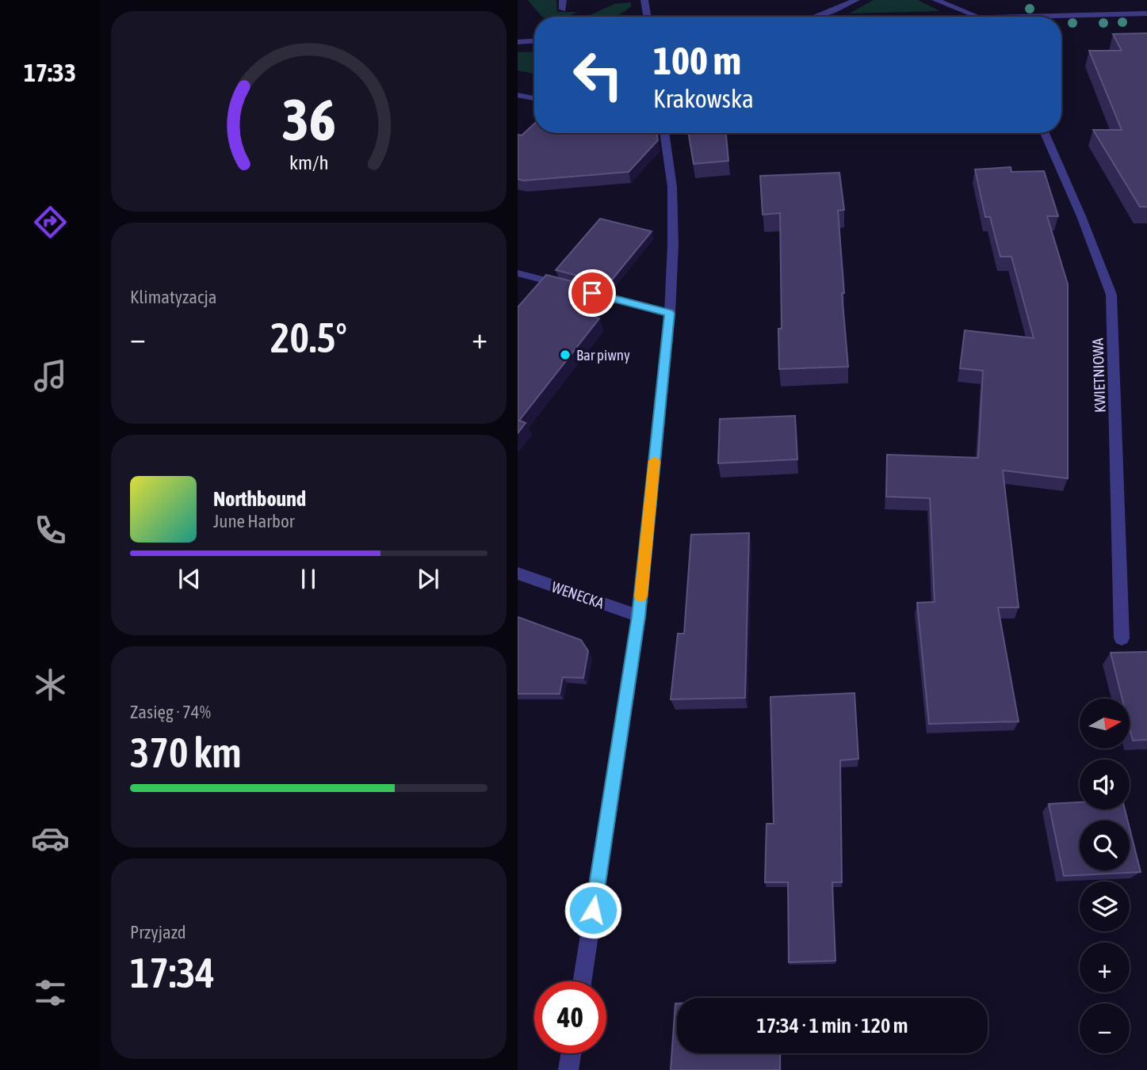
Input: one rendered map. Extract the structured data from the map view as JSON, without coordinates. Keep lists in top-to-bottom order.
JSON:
{
  "streets": {
    "street": ["KWIETNIOWA", "WENECKA"]
  },
  "places": ["Bar piwny"],
  "north": "right",
  "page": {
    "tabs": "17:33",
    "turn": ["100 m", "Krakowska"],
    "tile": [
      "Klimatyzacja",
      ["Zasięg · 74%", "370 km"],
      ["Przyjazd", "17:34"]
    ],
    "heat": ["−", "20.5°", "+"],
    "song": ["Northbound", "June Harbor"],
    "map_buttons": ["+", "−"],
    "limit": "40",
    "trip": "17:34 · 1 min · 120 m",
    "gauge": ["36", "km/h"]
  }
}
